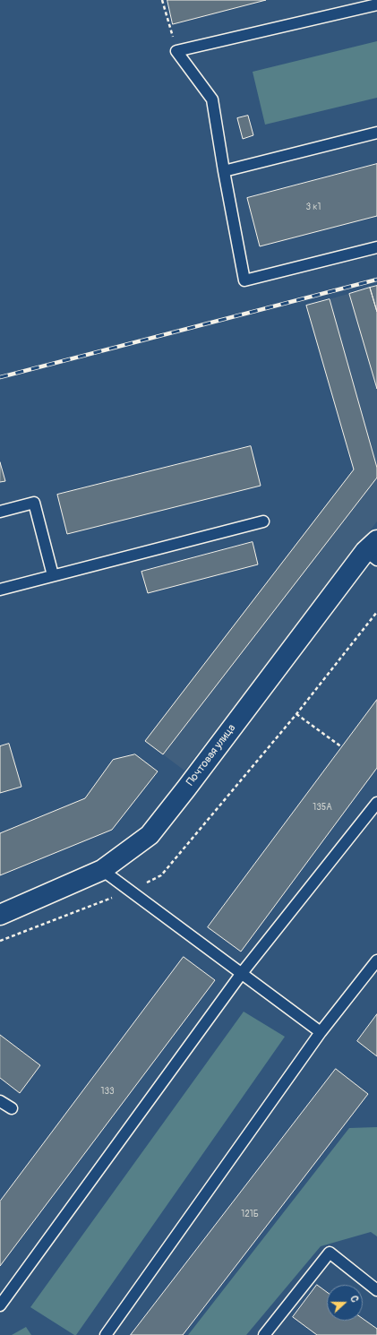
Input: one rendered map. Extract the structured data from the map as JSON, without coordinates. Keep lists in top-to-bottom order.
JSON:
{
  "streets": {
    "street": ["Почтовая улица"]
  },
  "house_numbers": [
    "3 к1",
    "135А",
    "133",
    "121Б"
  ],
  "north": "right"
}
